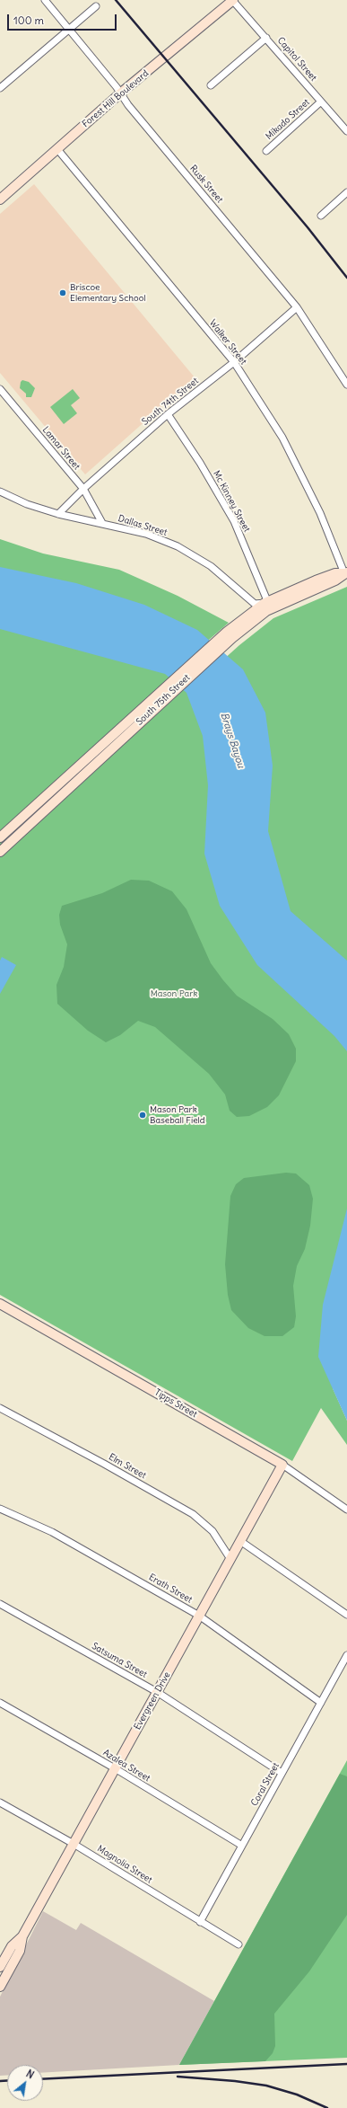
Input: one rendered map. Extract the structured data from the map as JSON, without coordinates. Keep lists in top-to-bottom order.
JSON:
{
  "streets": {
    "street": [
      "Capitol Street",
      "Forest Hill Boulevard",
      "Mikado Street",
      "Rusk Street",
      "Walker Street",
      "South 74th Street",
      "Lamar Street",
      "Mc Kinney Street",
      "Dallas Street",
      "South 75th Street",
      "Tipps Street",
      "Elm Street",
      "Erath Street",
      "Satsuma Street",
      "Evergreen Drive",
      "Azalea Street",
      "Coral Street",
      "Magnolia Street"
    ]
  },
  "crossings": [
    ["Capitol Street", "Forest Hill Boulevard"],
    ["Capitol Street", "Mikado Street"],
    ["Forest Hill Boulevard", "Rusk Street"],
    ["Forest Hill Boulevard", "Walker Street"],
    ["Rusk Street", "South 74th Street"],
    ["Walker Street", "South 74th Street"],
    ["Walker Street", "South 75th Street"],
    ["South 74th Street", "Lamar Street"],
    ["South 74th Street", "Mc Kinney Street"],
    ["South 74th Street", "Dallas Street"],
    ["Lamar Street", "Dallas Street"],
    ["Mc Kinney Street", "Dallas Street"],
    ["Mc Kinney Street", "South 75th Street"],
    ["Dallas Street", "South 75th Street"],
    ["Tipps Street", "Evergreen Drive"],
    ["Elm Street", "Evergreen Drive"],
    ["Erath Street", "Evergreen Drive"],
    ["Erath Street", "Coral Street"],
    ["Satsuma Street", "Evergreen Drive"],
    ["Satsuma Street", "Coral Street"],
    ["Evergreen Drive", "Azalea Street"],
    ["Evergreen Drive", "Magnolia Street"],
    ["Azalea Street", "Coral Street"],
    ["Coral Street", "Magnolia Street"]
  ],
  "water": ["Brays Bayou"],
  "parks": ["Mason Park"],
  "places": ["Briscoe Elementary School", "Mason Park Baseball Field"],
  "scale_bar": "100 m",
  "north": "top right"
}
